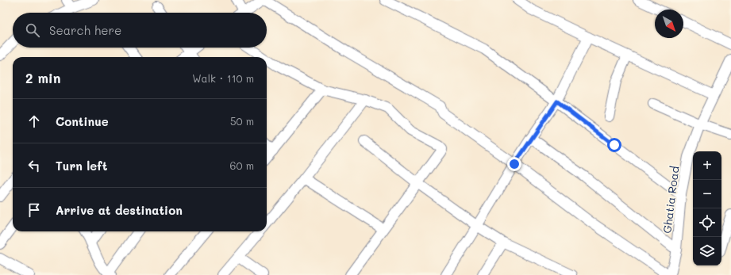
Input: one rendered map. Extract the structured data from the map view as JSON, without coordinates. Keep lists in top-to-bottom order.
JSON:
{
  "streets": {
    "street": ["Ghatia Road"]
  },
  "north": "bottom right",
  "page": {
    "search": "Search here",
    "heading": ["2 min", "Walk · 110 m"],
    "list": [
      ["Continue", "50 m"],
      ["Turn left", "60 m"],
      "Arrive at destination"
    ],
    "map_buttons": ["+", "−"]
  }
}
